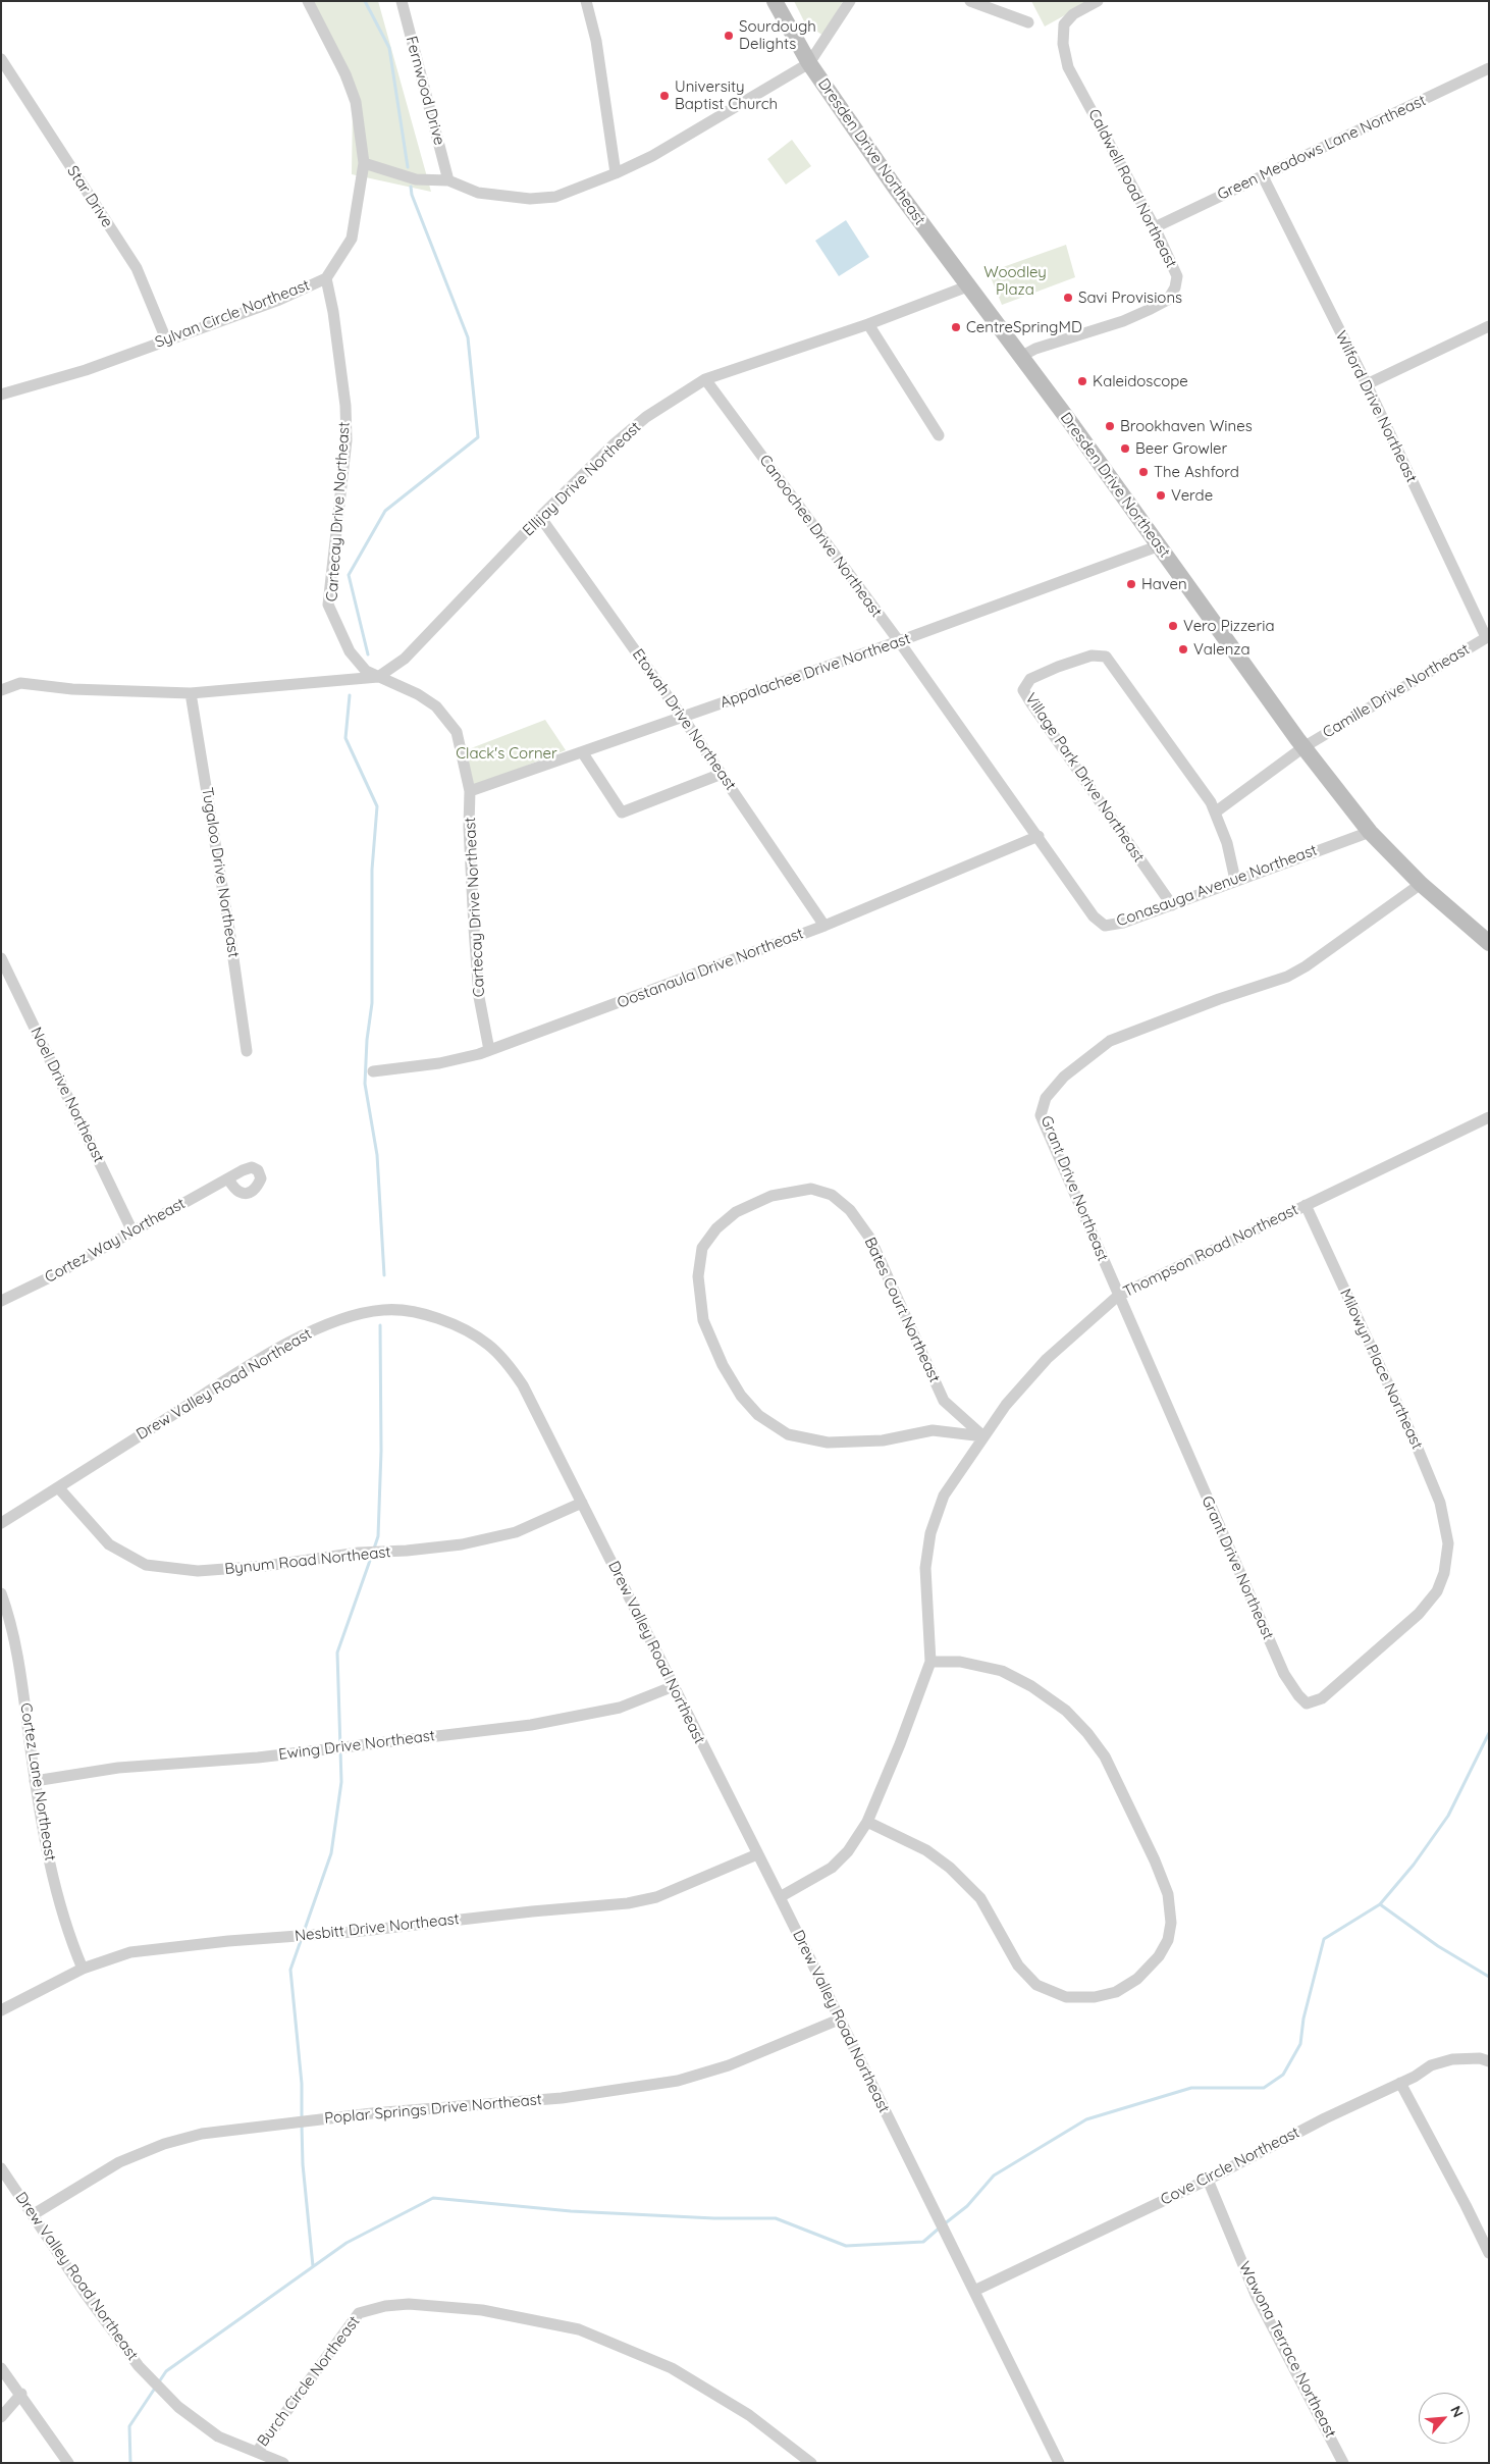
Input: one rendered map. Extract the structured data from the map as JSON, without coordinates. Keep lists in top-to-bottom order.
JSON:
{
  "streets": {
    "street": [
      "Fernwood Drive",
      "Green Meadows Lane Northeast",
      "Dresden Drive Northeast",
      "Caldwell Road Northeast",
      "Star Drive",
      "Sylvan Circle Northeast",
      "Wilford Drive Northeast",
      "Ellijay Drive Northeast",
      "Cartecay Drive Northeast",
      "Canoochee Drive Northeast",
      "Appalachee Drive Northeast",
      "Camille Drive Northeast",
      "Etowah Drive Northeast",
      "Village Park Drive Northeast",
      "Tugaloo Drive Northeast",
      "Conasauga Avenue Northeast",
      "Oostanaula Drive Northeast",
      "Noel Drive Northeast",
      "Grant Drive Northeast",
      "Cortez Way Northeast",
      "Thompson Road Northeast",
      "Bates Court Northeast",
      "Milowyn Place Northeast",
      "Drew Valley Road Northeast",
      "Bynum Road Northeast",
      "Ewing Drive Northeast",
      "Cortez Lane Northeast",
      "Nesbitt Drive Northeast",
      "Poplar Springs Drive Northeast",
      "Cove Circle Northeast",
      "Wawona Terrace Northeast",
      "Burch Circle Northeast"
    ]
  },
  "crossings": [
    ["Green Meadows Lane Northeast", "Caldwell Road Northeast"],
    ["Green Meadows Lane Northeast", "Wilford Drive Northeast"],
    ["Dresden Drive Northeast", "Caldwell Road Northeast"],
    ["Dresden Drive Northeast", "Ellijay Drive Northeast"],
    ["Dresden Drive Northeast", "Appalachee Drive Northeast"],
    ["Dresden Drive Northeast", "Camille Drive Northeast"],
    ["Dresden Drive Northeast", "Conasauga Avenue Northeast"],
    ["Dresden Drive Northeast", "Grant Drive Northeast"],
    ["Star Drive", "Sylvan Circle Northeast"],
    ["Sylvan Circle Northeast", "Cartecay Drive Northeast"],
    ["Wilford Drive Northeast", "Camille Drive Northeast"],
    ["Ellijay Drive Northeast", "Cartecay Drive Northeast"],
    ["Ellijay Drive Northeast", "Canoochee Drive Northeast"],
    ["Ellijay Drive Northeast", "Etowah Drive Northeast"],
    ["Cartecay Drive Northeast", "Appalachee Drive Northeast"],
    ["Cartecay Drive Northeast", "Oostanaula Drive Northeast"],
    ["Canoochee Drive Northeast", "Appalachee Drive Northeast"],
    ["Canoochee Drive Northeast", "Conasauga Avenue Northeast"],
    ["Canoochee Drive Northeast", "Oostanaula Drive Northeast"],
    ["Appalachee Drive Northeast", "Etowah Drive Northeast"],
    ["Camille Drive Northeast", "Village Park Drive Northeast"],
    ["Etowah Drive Northeast", "Oostanaula Drive Northeast"],
    ["Village Park Drive Northeast", "Conasauga Avenue Northeast"],
    ["Noel Drive Northeast", "Cortez Way Northeast"],
    ["Grant Drive Northeast", "Thompson Road Northeast"],
    ["Grant Drive Northeast", "Milowyn Place Northeast"],
    ["Thompson Road Northeast", "Bates Court Northeast"],
    ["Thompson Road Northeast", "Milowyn Place Northeast"],
    ["Thompson Road Northeast", "Drew Valley Road Northeast"],
    ["Drew Valley Road Northeast", "Bynum Road Northeast"],
    ["Drew Valley Road Northeast", "Ewing Drive Northeast"],
    ["Drew Valley Road Northeast", "Nesbitt Drive Northeast"],
    ["Drew Valley Road Northeast", "Poplar Springs Drive Northeast"],
    ["Drew Valley Road Northeast", "Cove Circle Northeast"],
    ["Drew Valley Road Northeast", "Burch Circle Northeast"],
    ["Ewing Drive Northeast", "Cortez Lane Northeast"],
    ["Cortez Lane Northeast", "Nesbitt Drive Northeast"],
    ["Cove Circle Northeast", "Wawona Terrace Northeast"]
  ],
  "parks": ["Woodley Plaza", "Clack's Corner"],
  "places": [
    "Sourdough Delights",
    "University Baptist Church",
    "Savi Provisions",
    "CentreSpringMD",
    "Kaleidoscope",
    "Brookhaven Wines",
    "Beer Growler",
    "The Ashford",
    "Verde",
    "Haven",
    "Vero Pizzeria",
    "Valenza"
  ],
  "north": "top right"
}
